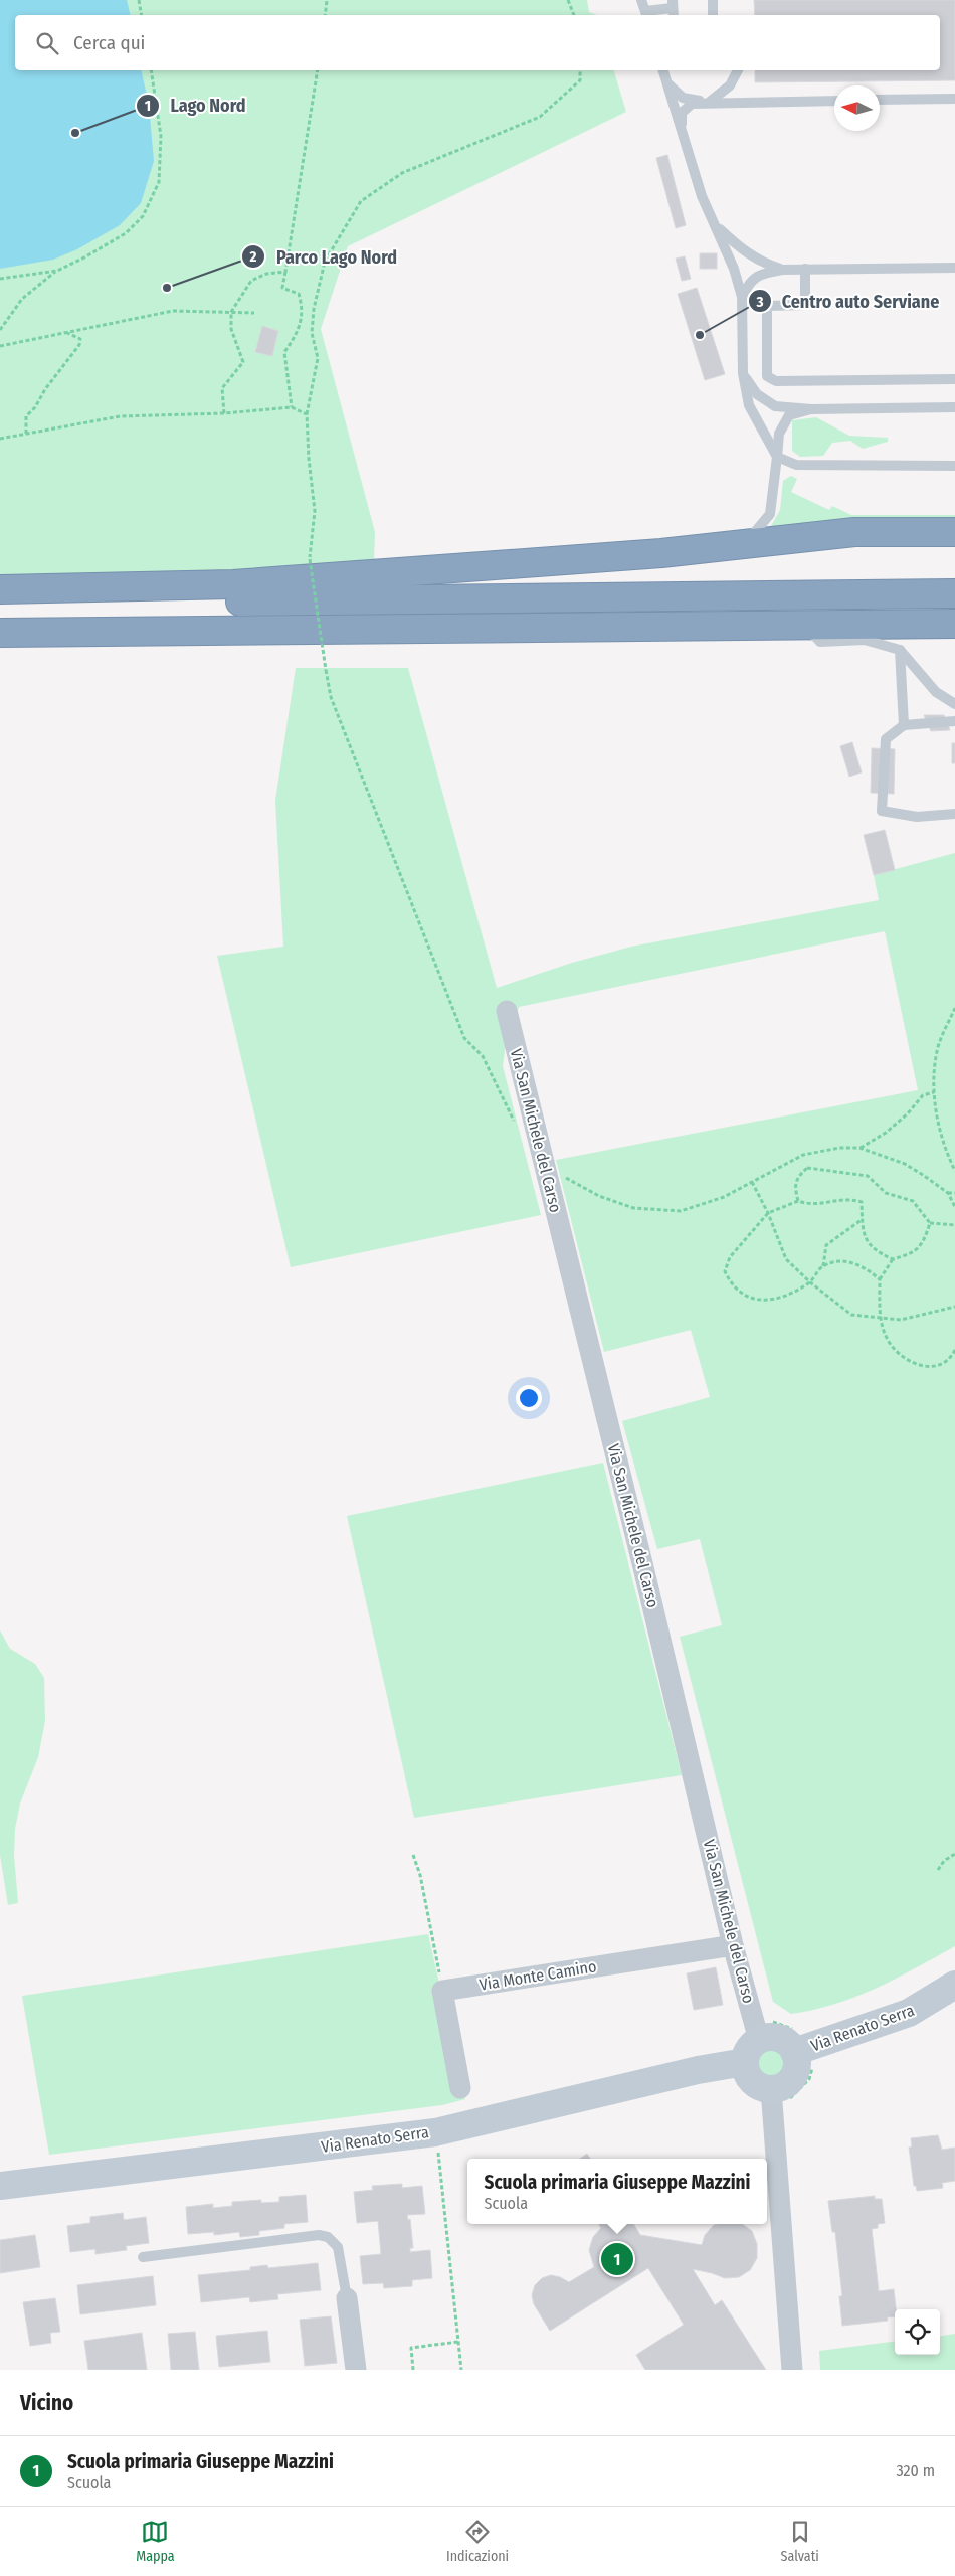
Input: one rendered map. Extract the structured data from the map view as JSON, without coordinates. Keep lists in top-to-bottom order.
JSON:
{
  "streets": {
    "street": ["Via San Michele del Carso", "Via Monte Camino", "Via Renato Serra"]
  },
  "crossings": [
    ["Via San Michele del Carso", "Via Monte Camino"],
    ["Via San Michele del Carso", "Via Renato Serra"]
  ],
  "places": ["Lago Nord", "Parco Lago Nord", "Centro auto Serviane"],
  "north": "left",
  "page": {
    "search": "Cerca qui",
    "popup": ["Scuola primaria Giuseppe Mazzini", "Scuola"],
    "pins": "1",
    "heading": "Vicino",
    "list": [
      {
        "mark": "1",
        "name": "Scuola primaria Giuseppe Mazzini",
        "note": "Scuola",
        "value": "320 m"
      }
    ],
    "nav": ["Mappa", "Indicazioni", "Salvati"]
  }
}
